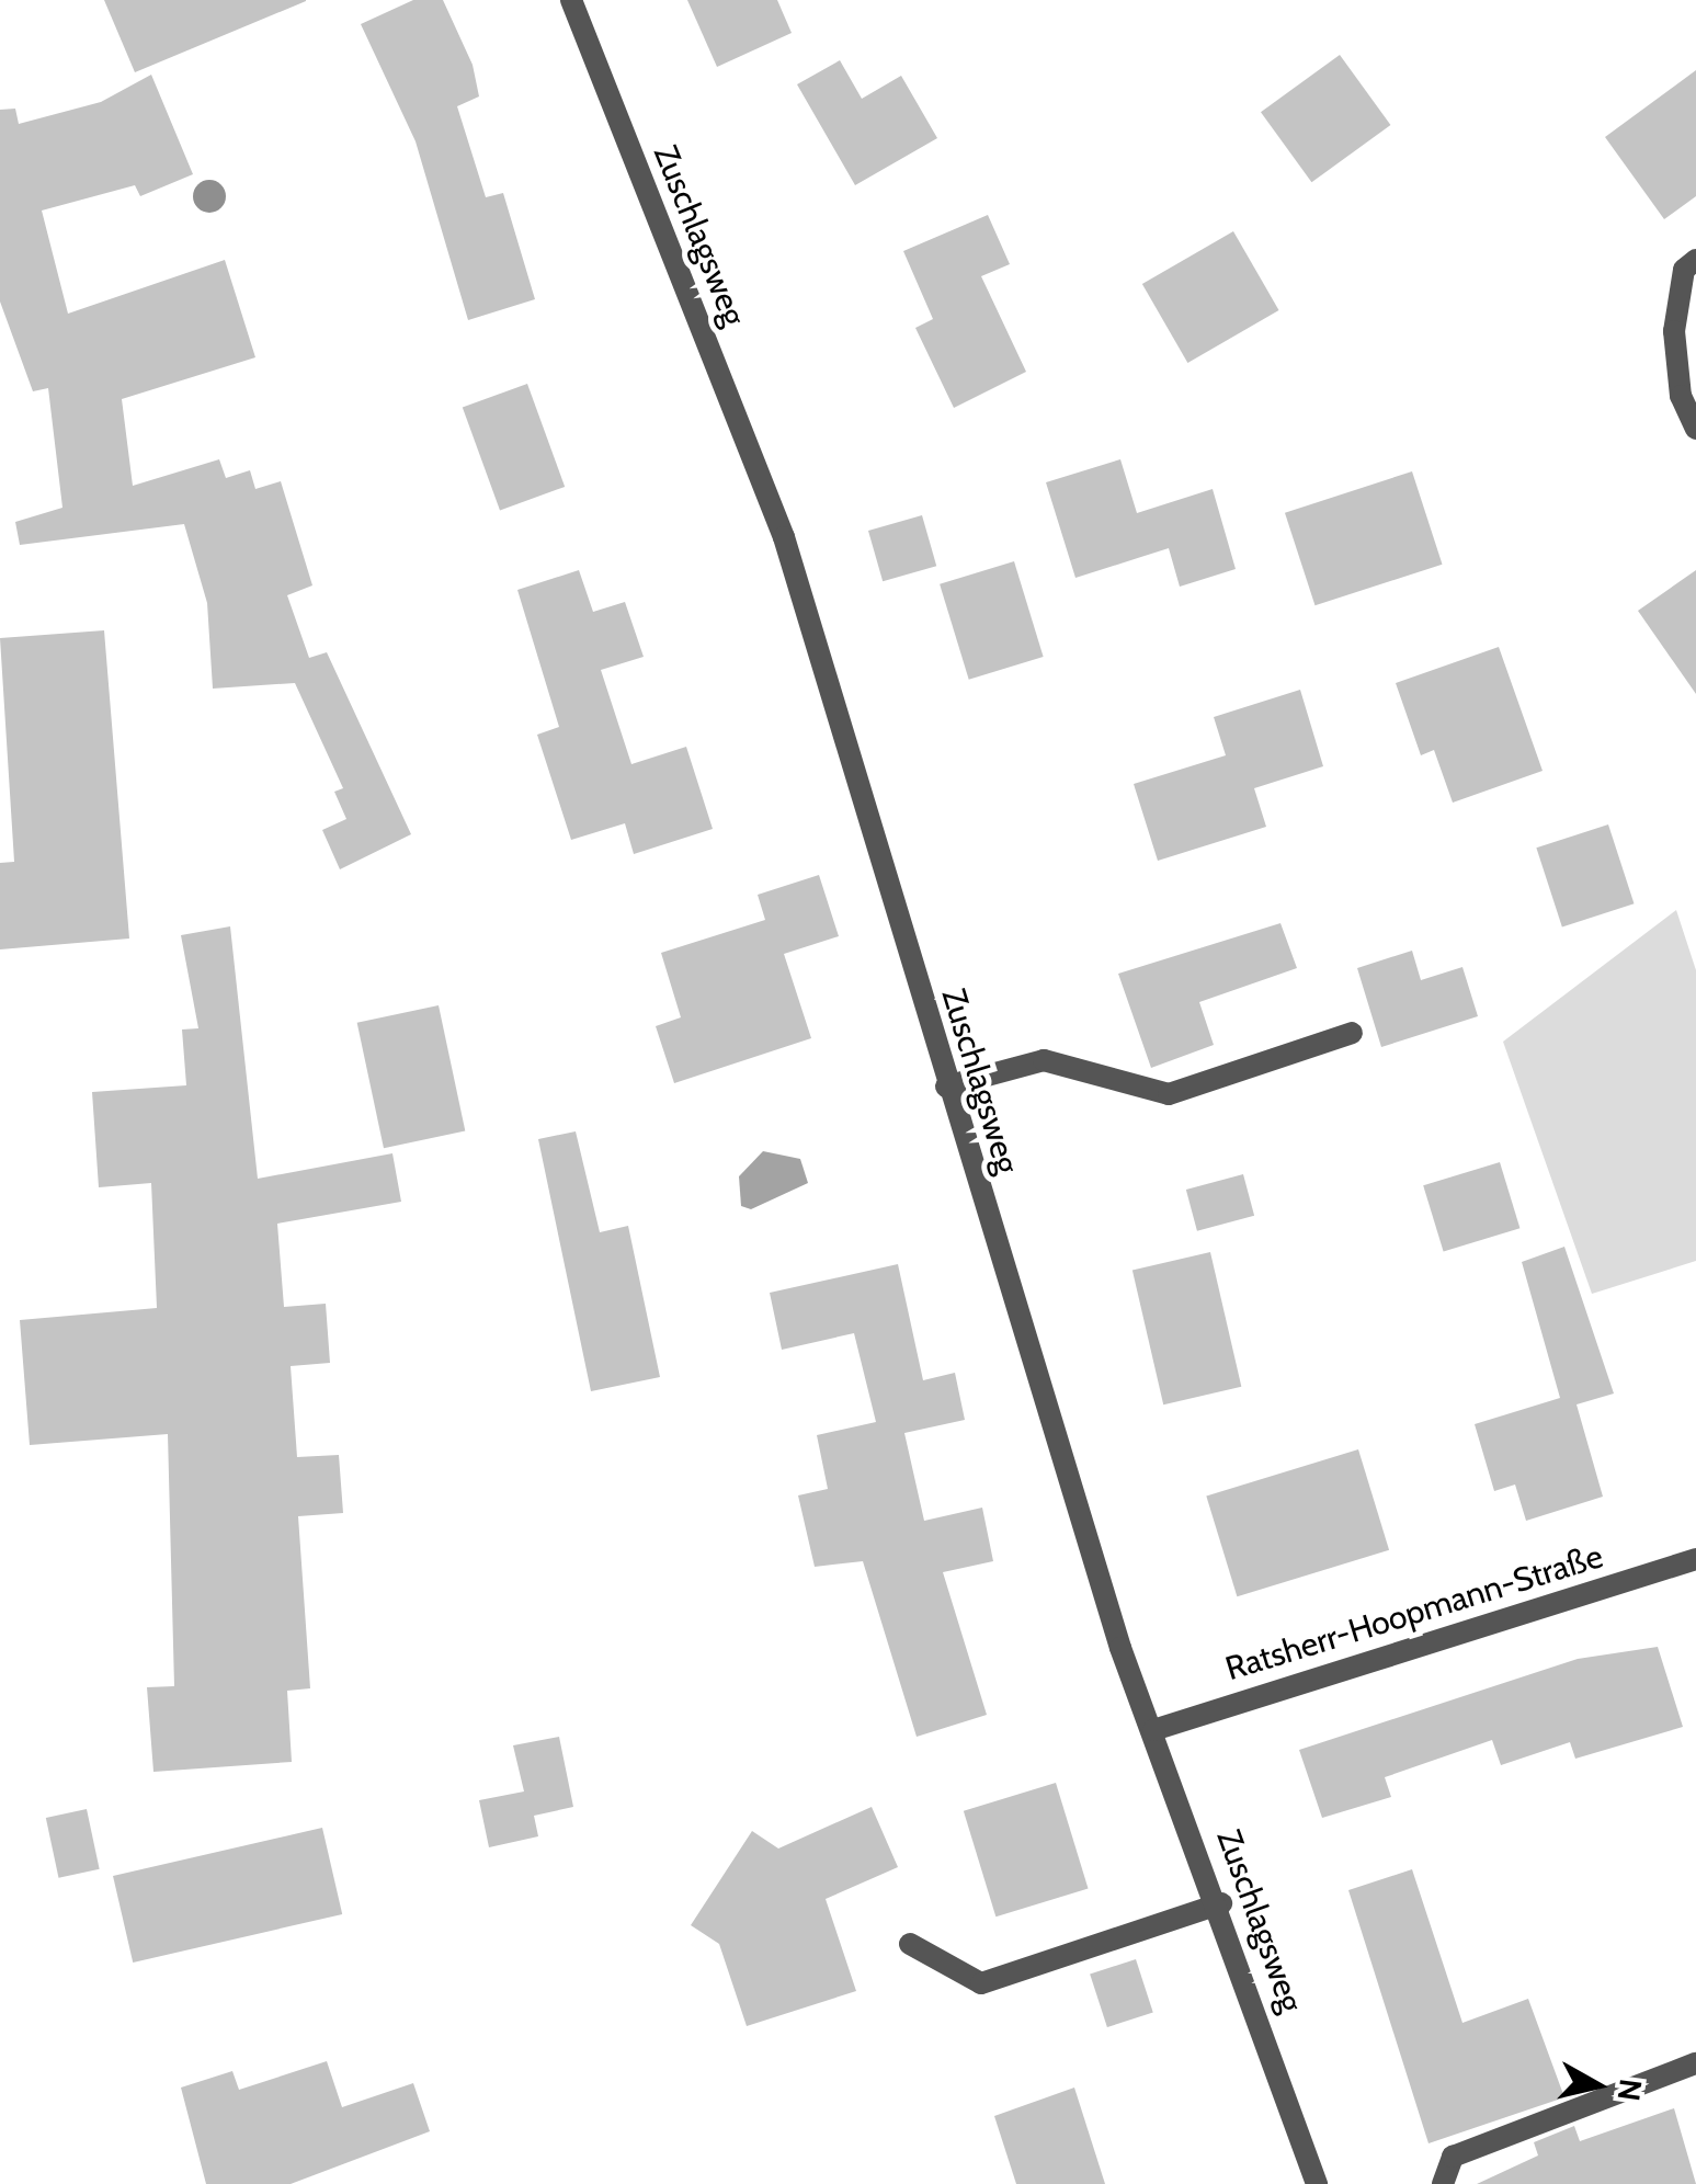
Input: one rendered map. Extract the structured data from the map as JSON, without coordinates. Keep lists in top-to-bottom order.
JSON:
{
  "streets": {
    "street": ["Zuschlagsweg", "Ratsherr-Hoopmann-Straße"]
  },
  "crossings": [
    ["Zuschlagsweg", "Ratsherr-Hoopmann-Straße"]
  ],
  "north": "right"
}
